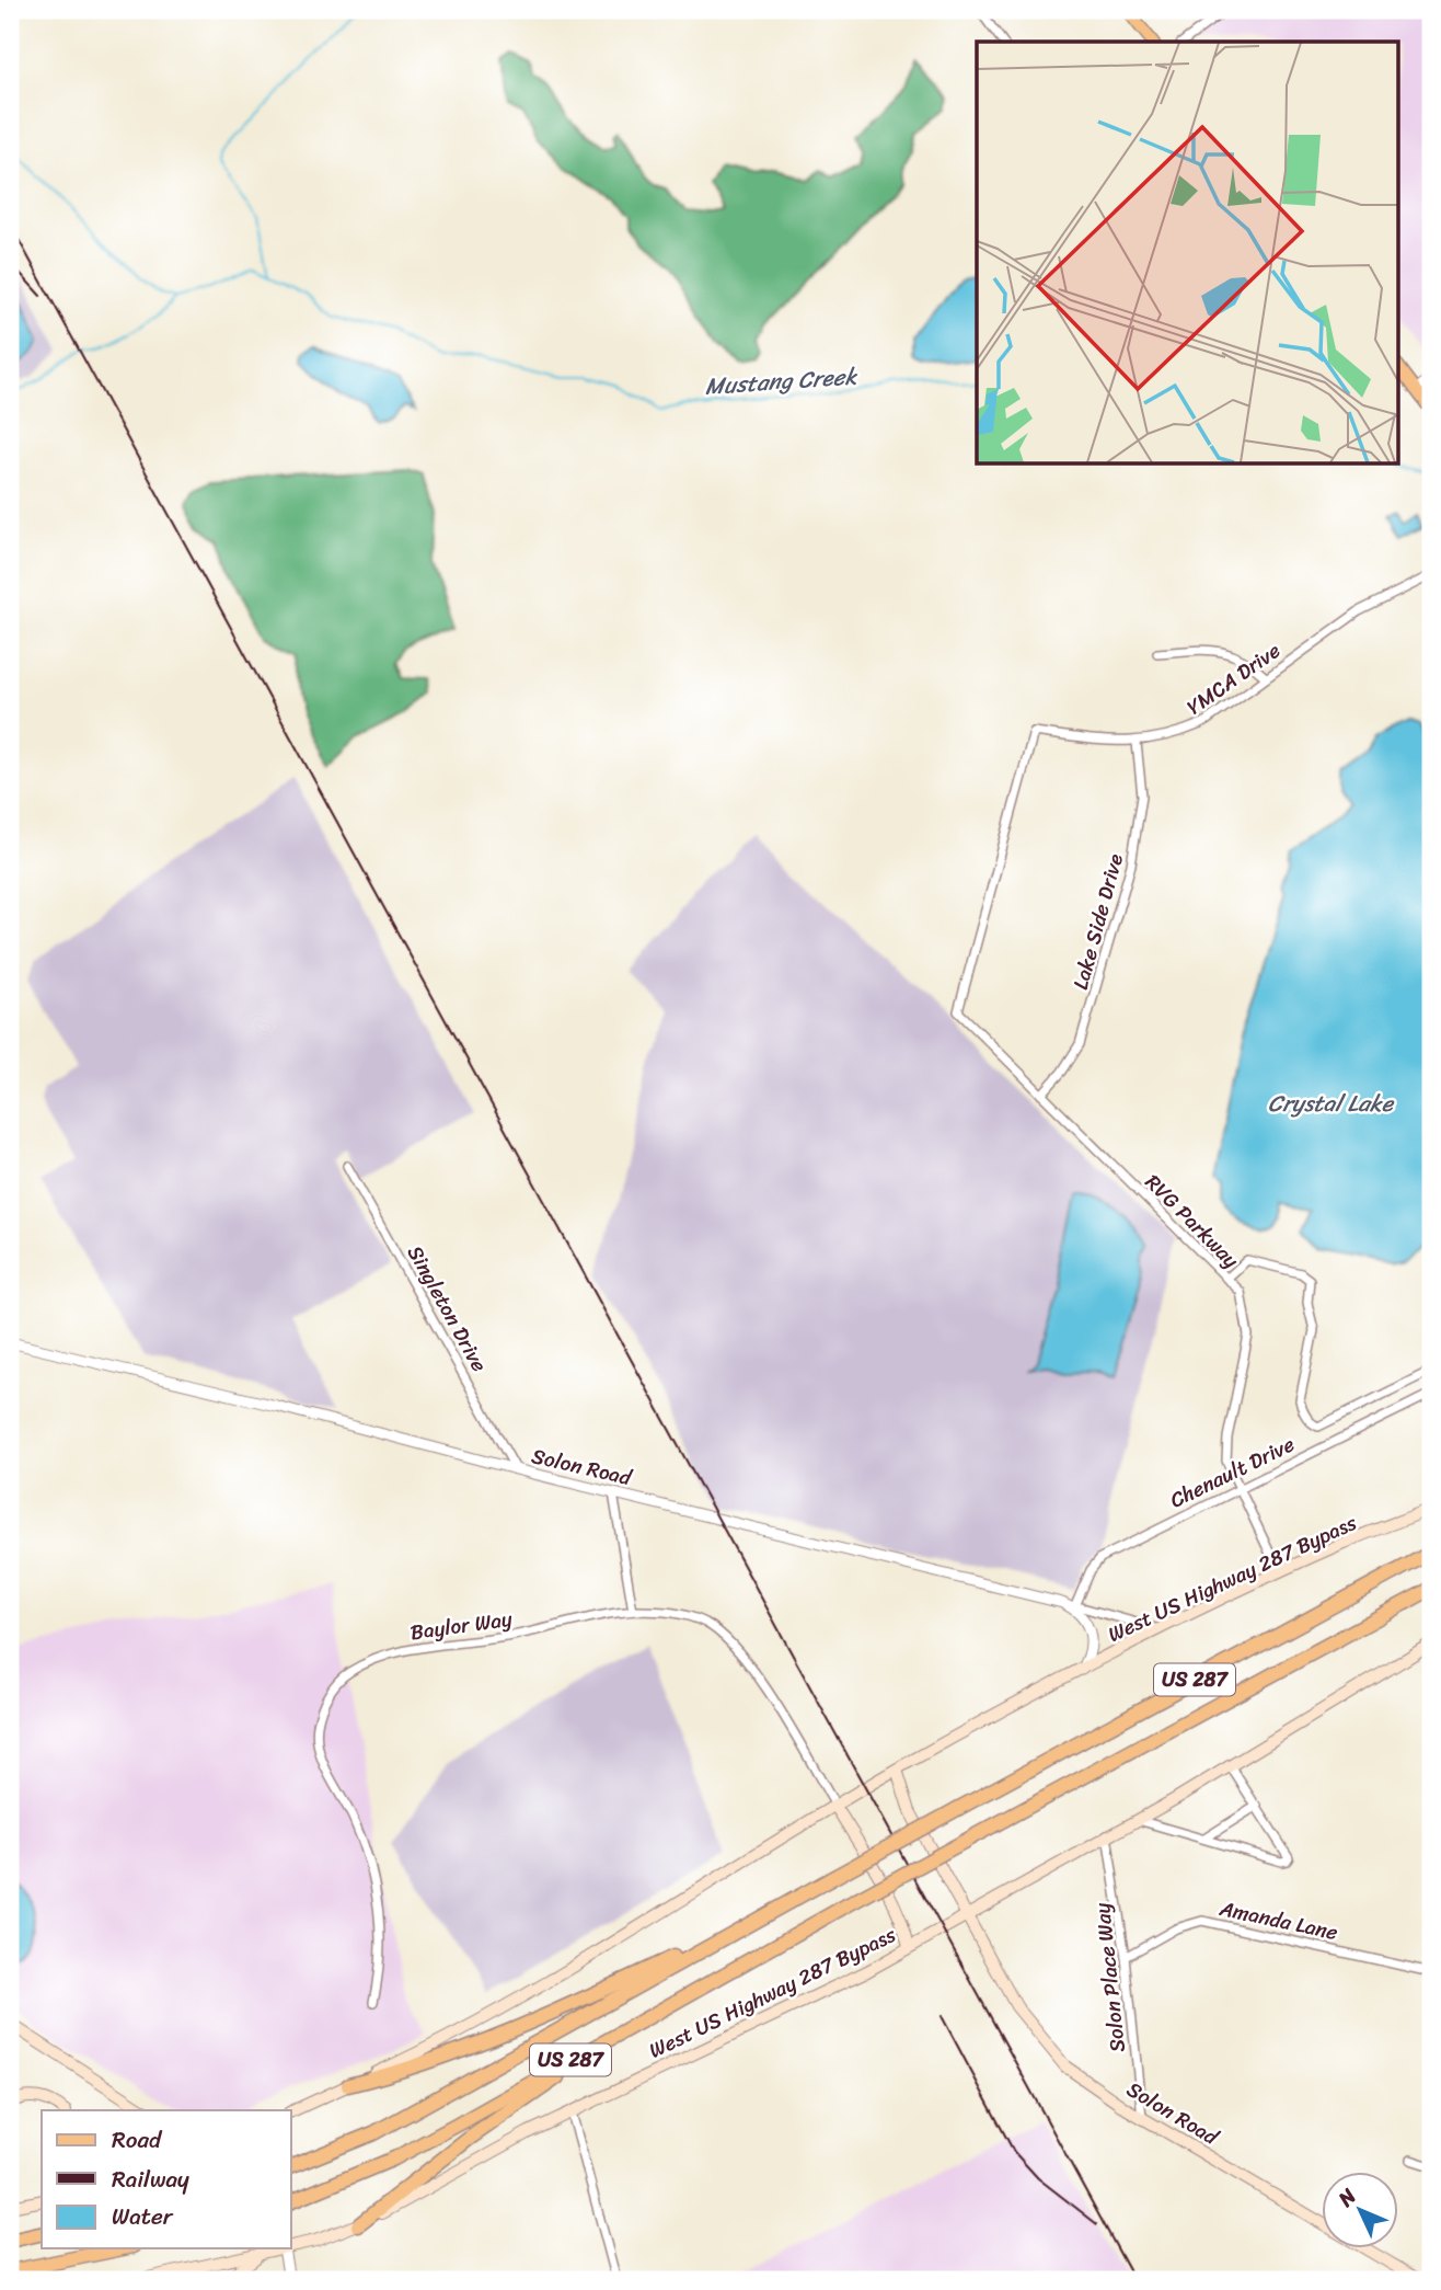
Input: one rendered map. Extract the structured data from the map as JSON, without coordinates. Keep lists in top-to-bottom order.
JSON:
{
  "streets": {
    "highway": ["US 287"],
    "main road": ["Solon Road", "West US Highway 287 Bypass"],
    "street": [
      "YMCA Drive",
      "Lake Side Drive",
      "RVG Parkway",
      "Singleton Drive",
      "Chenault Drive",
      "Baylor Way",
      "Amanda Lane",
      "Solon Place Way"
    ]
  },
  "crossings": [
    ["YMCA Drive", "Lake Side Drive"],
    ["YMCA Drive", "RVG Parkway"],
    ["Lake Side Drive", "RVG Parkway"],
    ["RVG Parkway", "Chenault Drive"],
    ["RVG Parkway", "West US Highway 287 Bypass"],
    ["Singleton Drive", "Solon Road"],
    ["Solon Road", "Chenault Drive"],
    ["Solon Road", "West US Highway 287 Bypass"],
    ["Solon Road", "Solon Place Way"],
    ["West US Highway 287 Bypass", "Baylor Way"],
    ["West US Highway 287 Bypass", "Solon Place Way"],
    ["Amanda Lane", "Solon Place Way"]
  ],
  "water": ["Mustang Creek", "Crystal Lake"],
  "legend": ["Road", "Railway", "Water"],
  "north": "top left"
}
